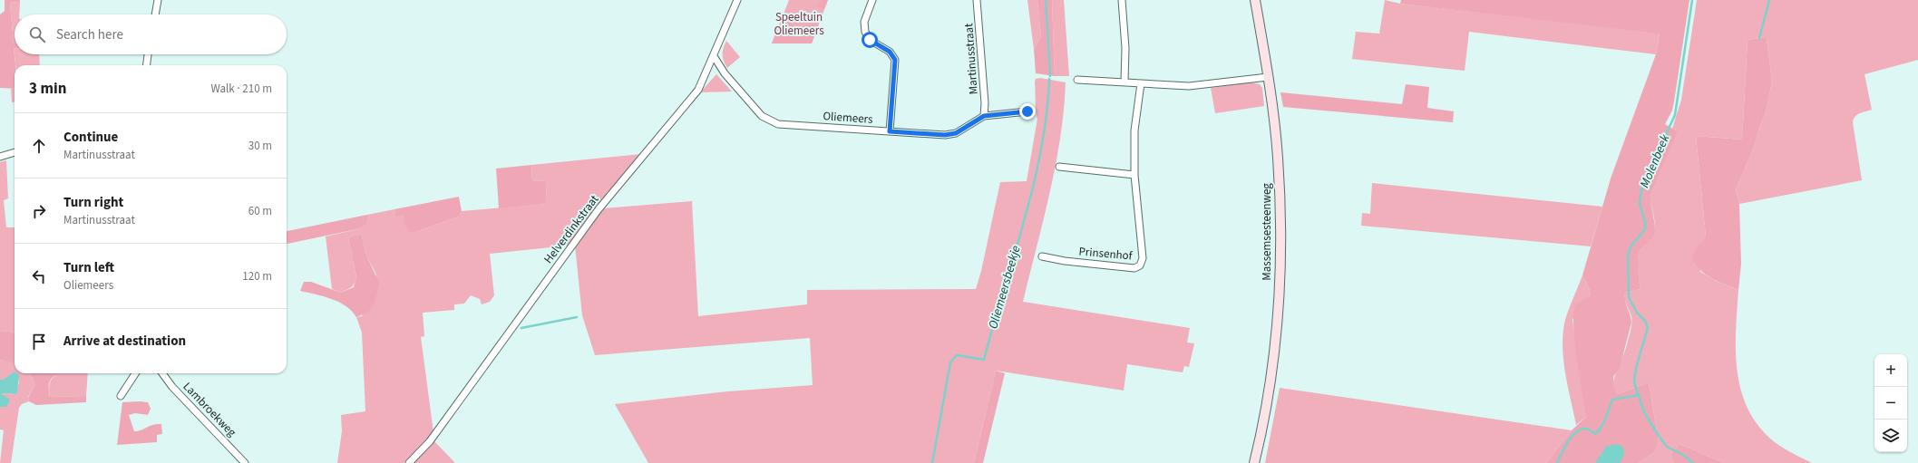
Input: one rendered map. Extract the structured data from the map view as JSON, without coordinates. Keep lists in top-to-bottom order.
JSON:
{
  "streets": {
    "main road": ["Massemsesteenweg"],
    "street": [
      "Martinusstraat",
      "Oliemeers",
      "Helverdinkstraat",
      "Prinsenhof",
      "Lambroekweg"
    ]
  },
  "crossings": [
    ["Martinusstraat", "Oliemeers"],
    ["Oliemeers", "Helverdinkstraat"]
  ],
  "water": ["Molenbeek", "Oliemeersbeekje"],
  "parks": ["Speeltuin Oliemeers"],
  "page": {
    "search": "Search here",
    "heading": ["3 min", "Walk · 210 m"],
    "list": [
      ["Continue", "Martinusstraat", "30 m"],
      ["Turn right", "Martinusstraat", "60 m"],
      ["Turn left", "Oliemeers", "120 m"],
      "Arrive at destination"
    ],
    "map_buttons": ["+", "−"]
  }
}
